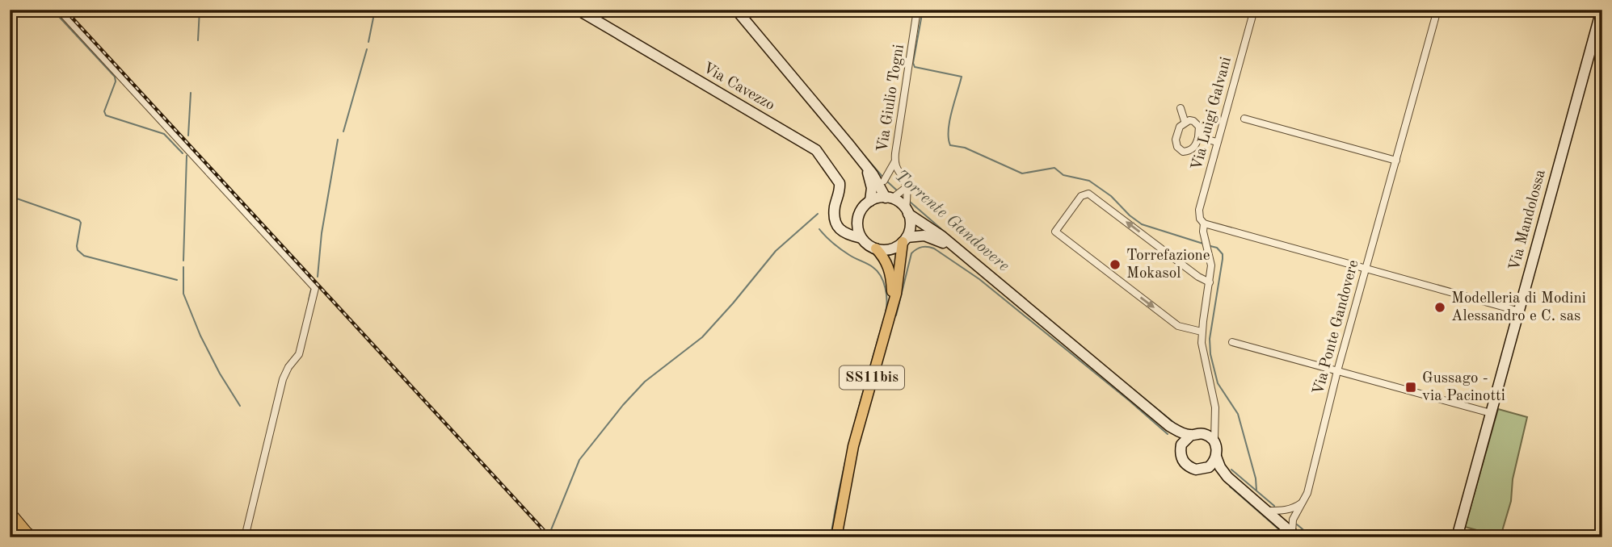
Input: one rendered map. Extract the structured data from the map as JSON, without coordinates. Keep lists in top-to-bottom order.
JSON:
{
  "streets": {
    "main road": ["Via Cavezzo", "Via Mandolossa", "SS11bis"],
    "street": ["Via Giulio Togni", "Via Luigi Galvani", "Via Ponte Gandovere"]
  },
  "crossings": [
    ["Via Giulio Togni", "SS11bis"]
  ],
  "water": ["Torrente Gandovere"],
  "places": {
    "other": ["Torrefazione Mokasol", "Modelleria di Modini Alessandro e C. sas"],
    "transit": ["Gussago - via Pacinotti"]
  }
}
